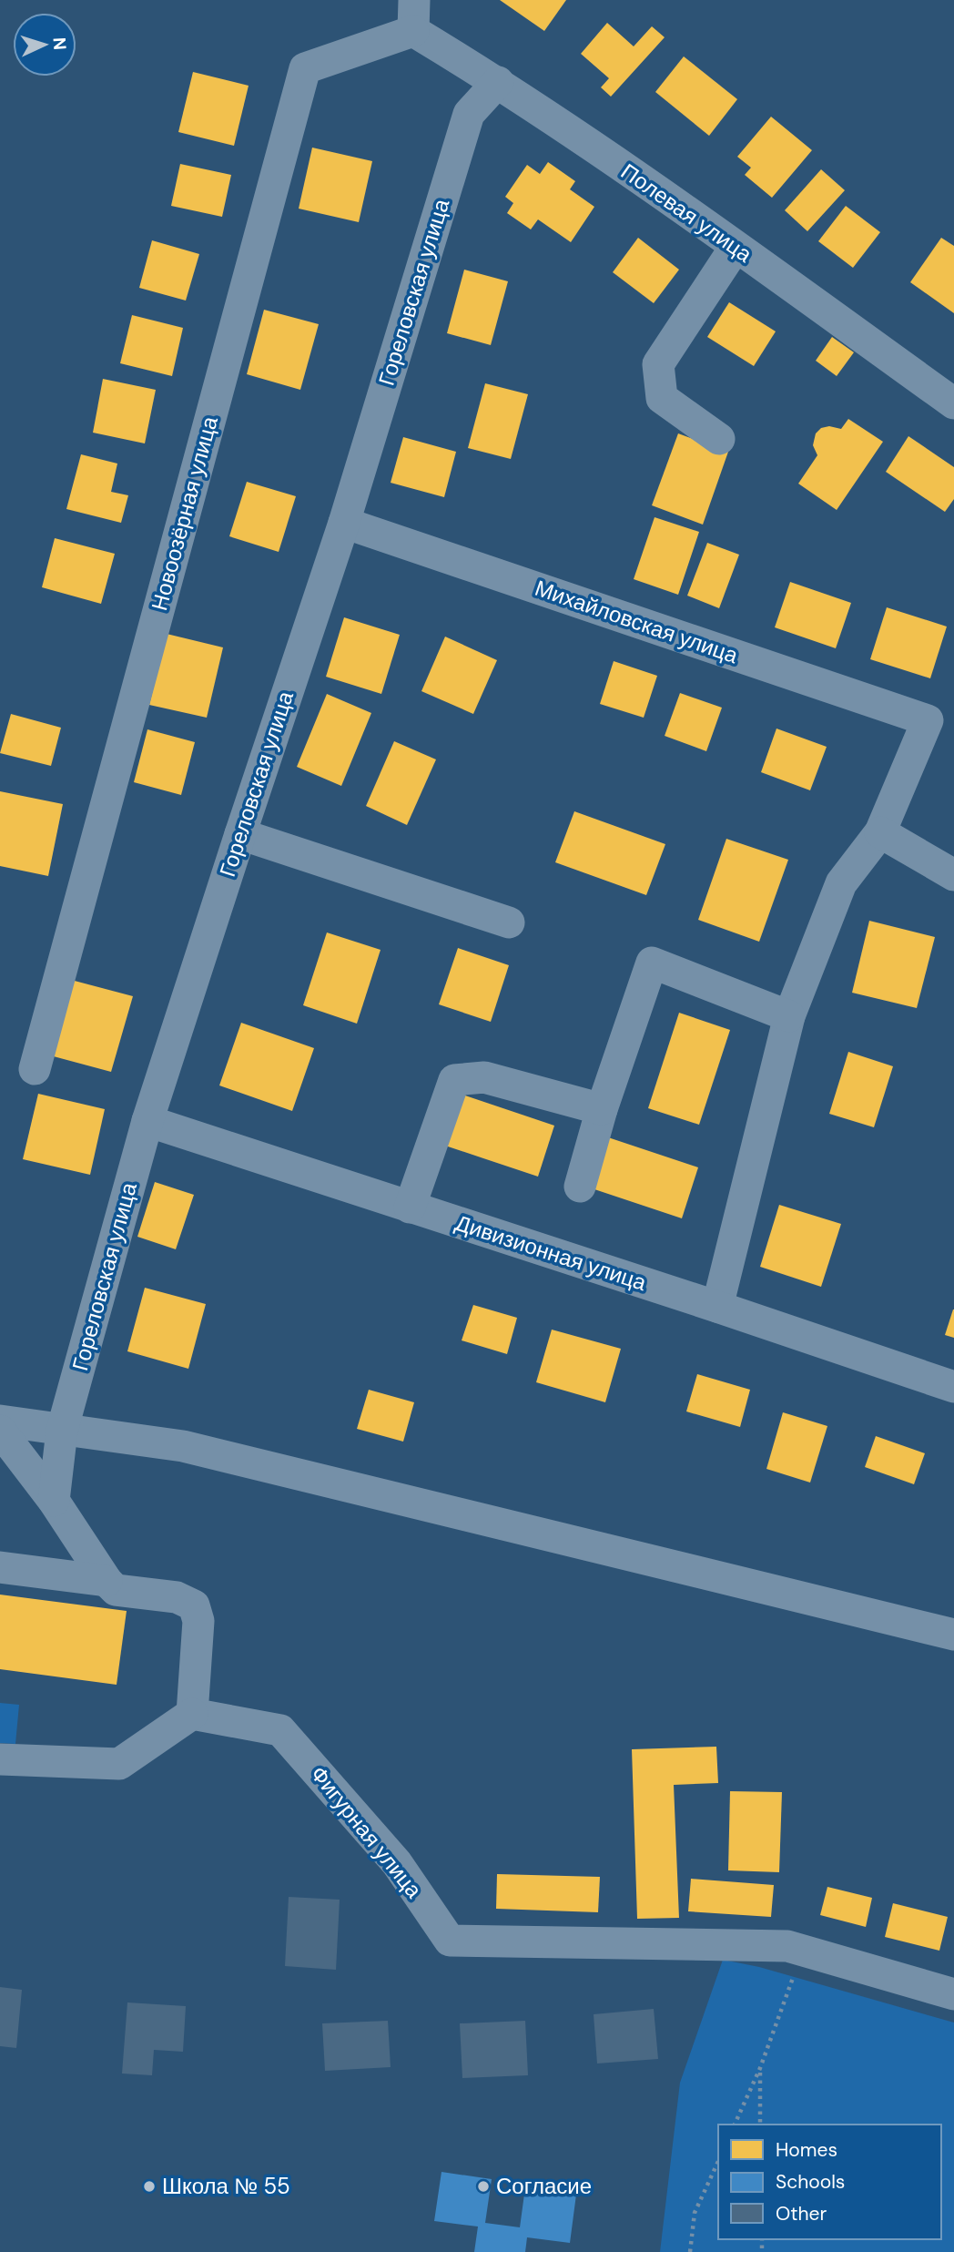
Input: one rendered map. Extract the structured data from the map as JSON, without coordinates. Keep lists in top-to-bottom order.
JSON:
{
  "streets": {
    "street": [
      "Полевая улица",
      "Гореловская улица",
      "Новоозёрная улица",
      "Михайловская улица",
      "Дивизионная улица",
      "Фигурная улица"
    ]
  },
  "crossings": [
    ["Полевая улица", "Гореловская улица"],
    ["Полевая улица", "Новоозёрная улица"],
    ["Гореловская улица", "Михайловская улица"],
    ["Гореловская улица", "Дивизионная улица"]
  ],
  "places": ["Школа № 55", "Согласие"],
  "legend": ["Homes", "Schools", "Other"],
  "north": "right"
}
